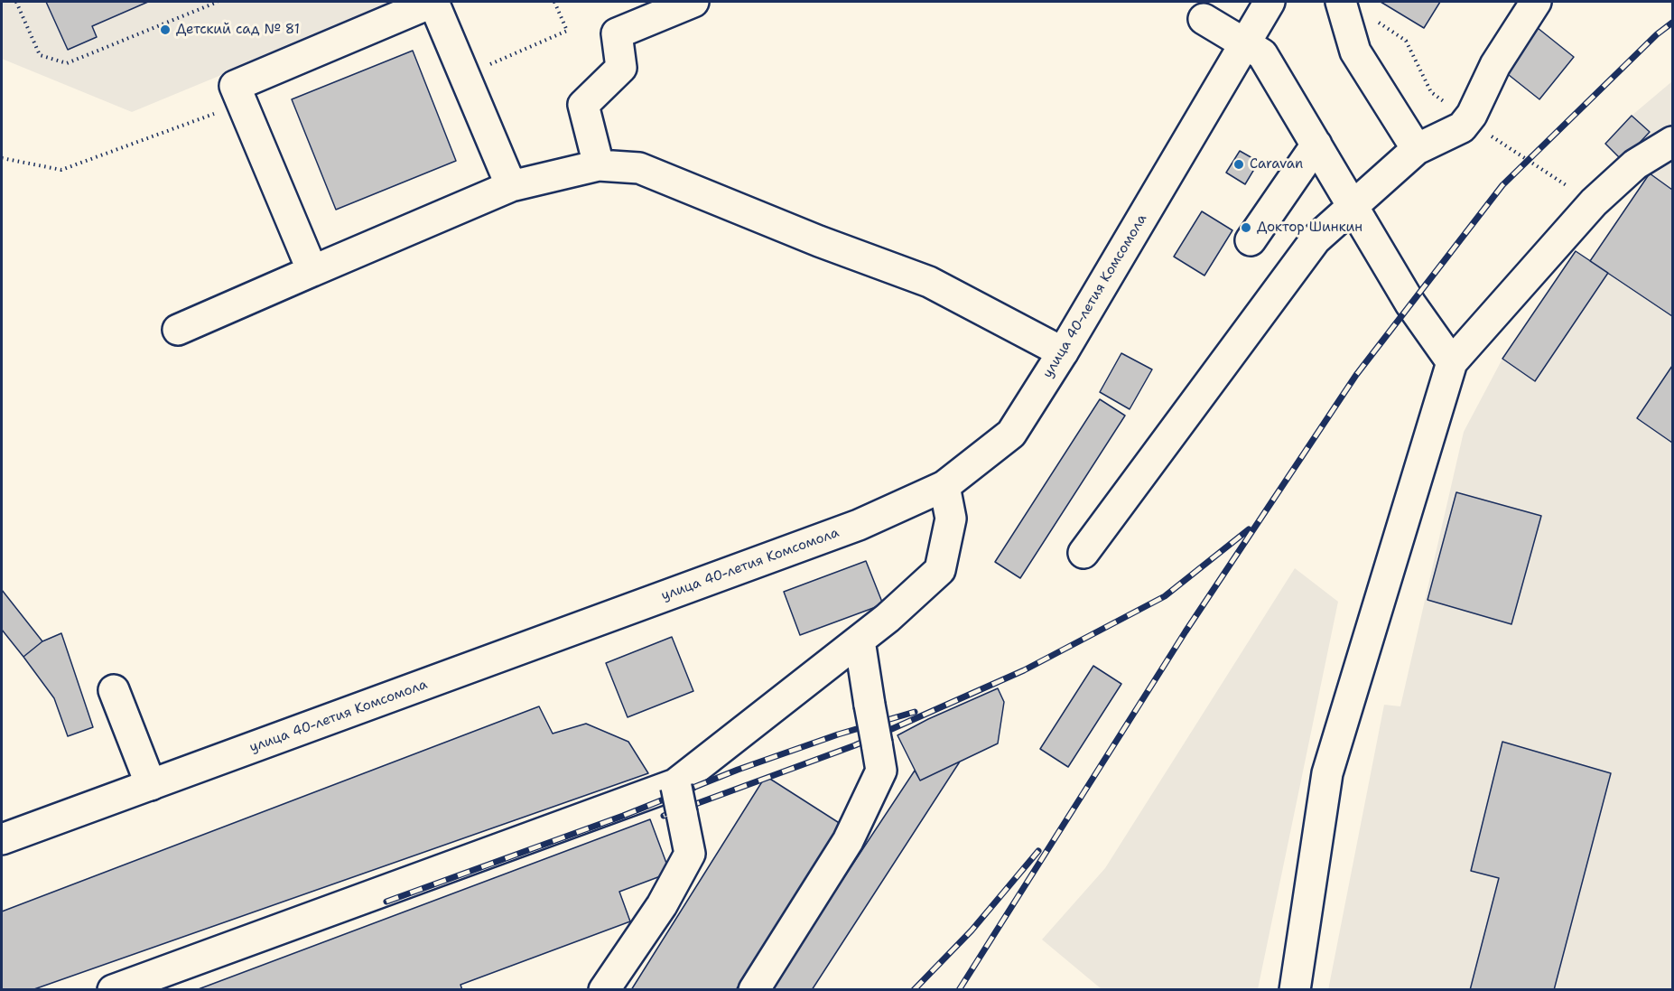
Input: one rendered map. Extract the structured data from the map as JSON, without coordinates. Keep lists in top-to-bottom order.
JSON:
{
  "streets": {
    "main road": ["улица 40-летия Комсомола"]
  },
  "places": ["Детский сад № 81", "Caravan", "Доктор Шинкин"]
}
